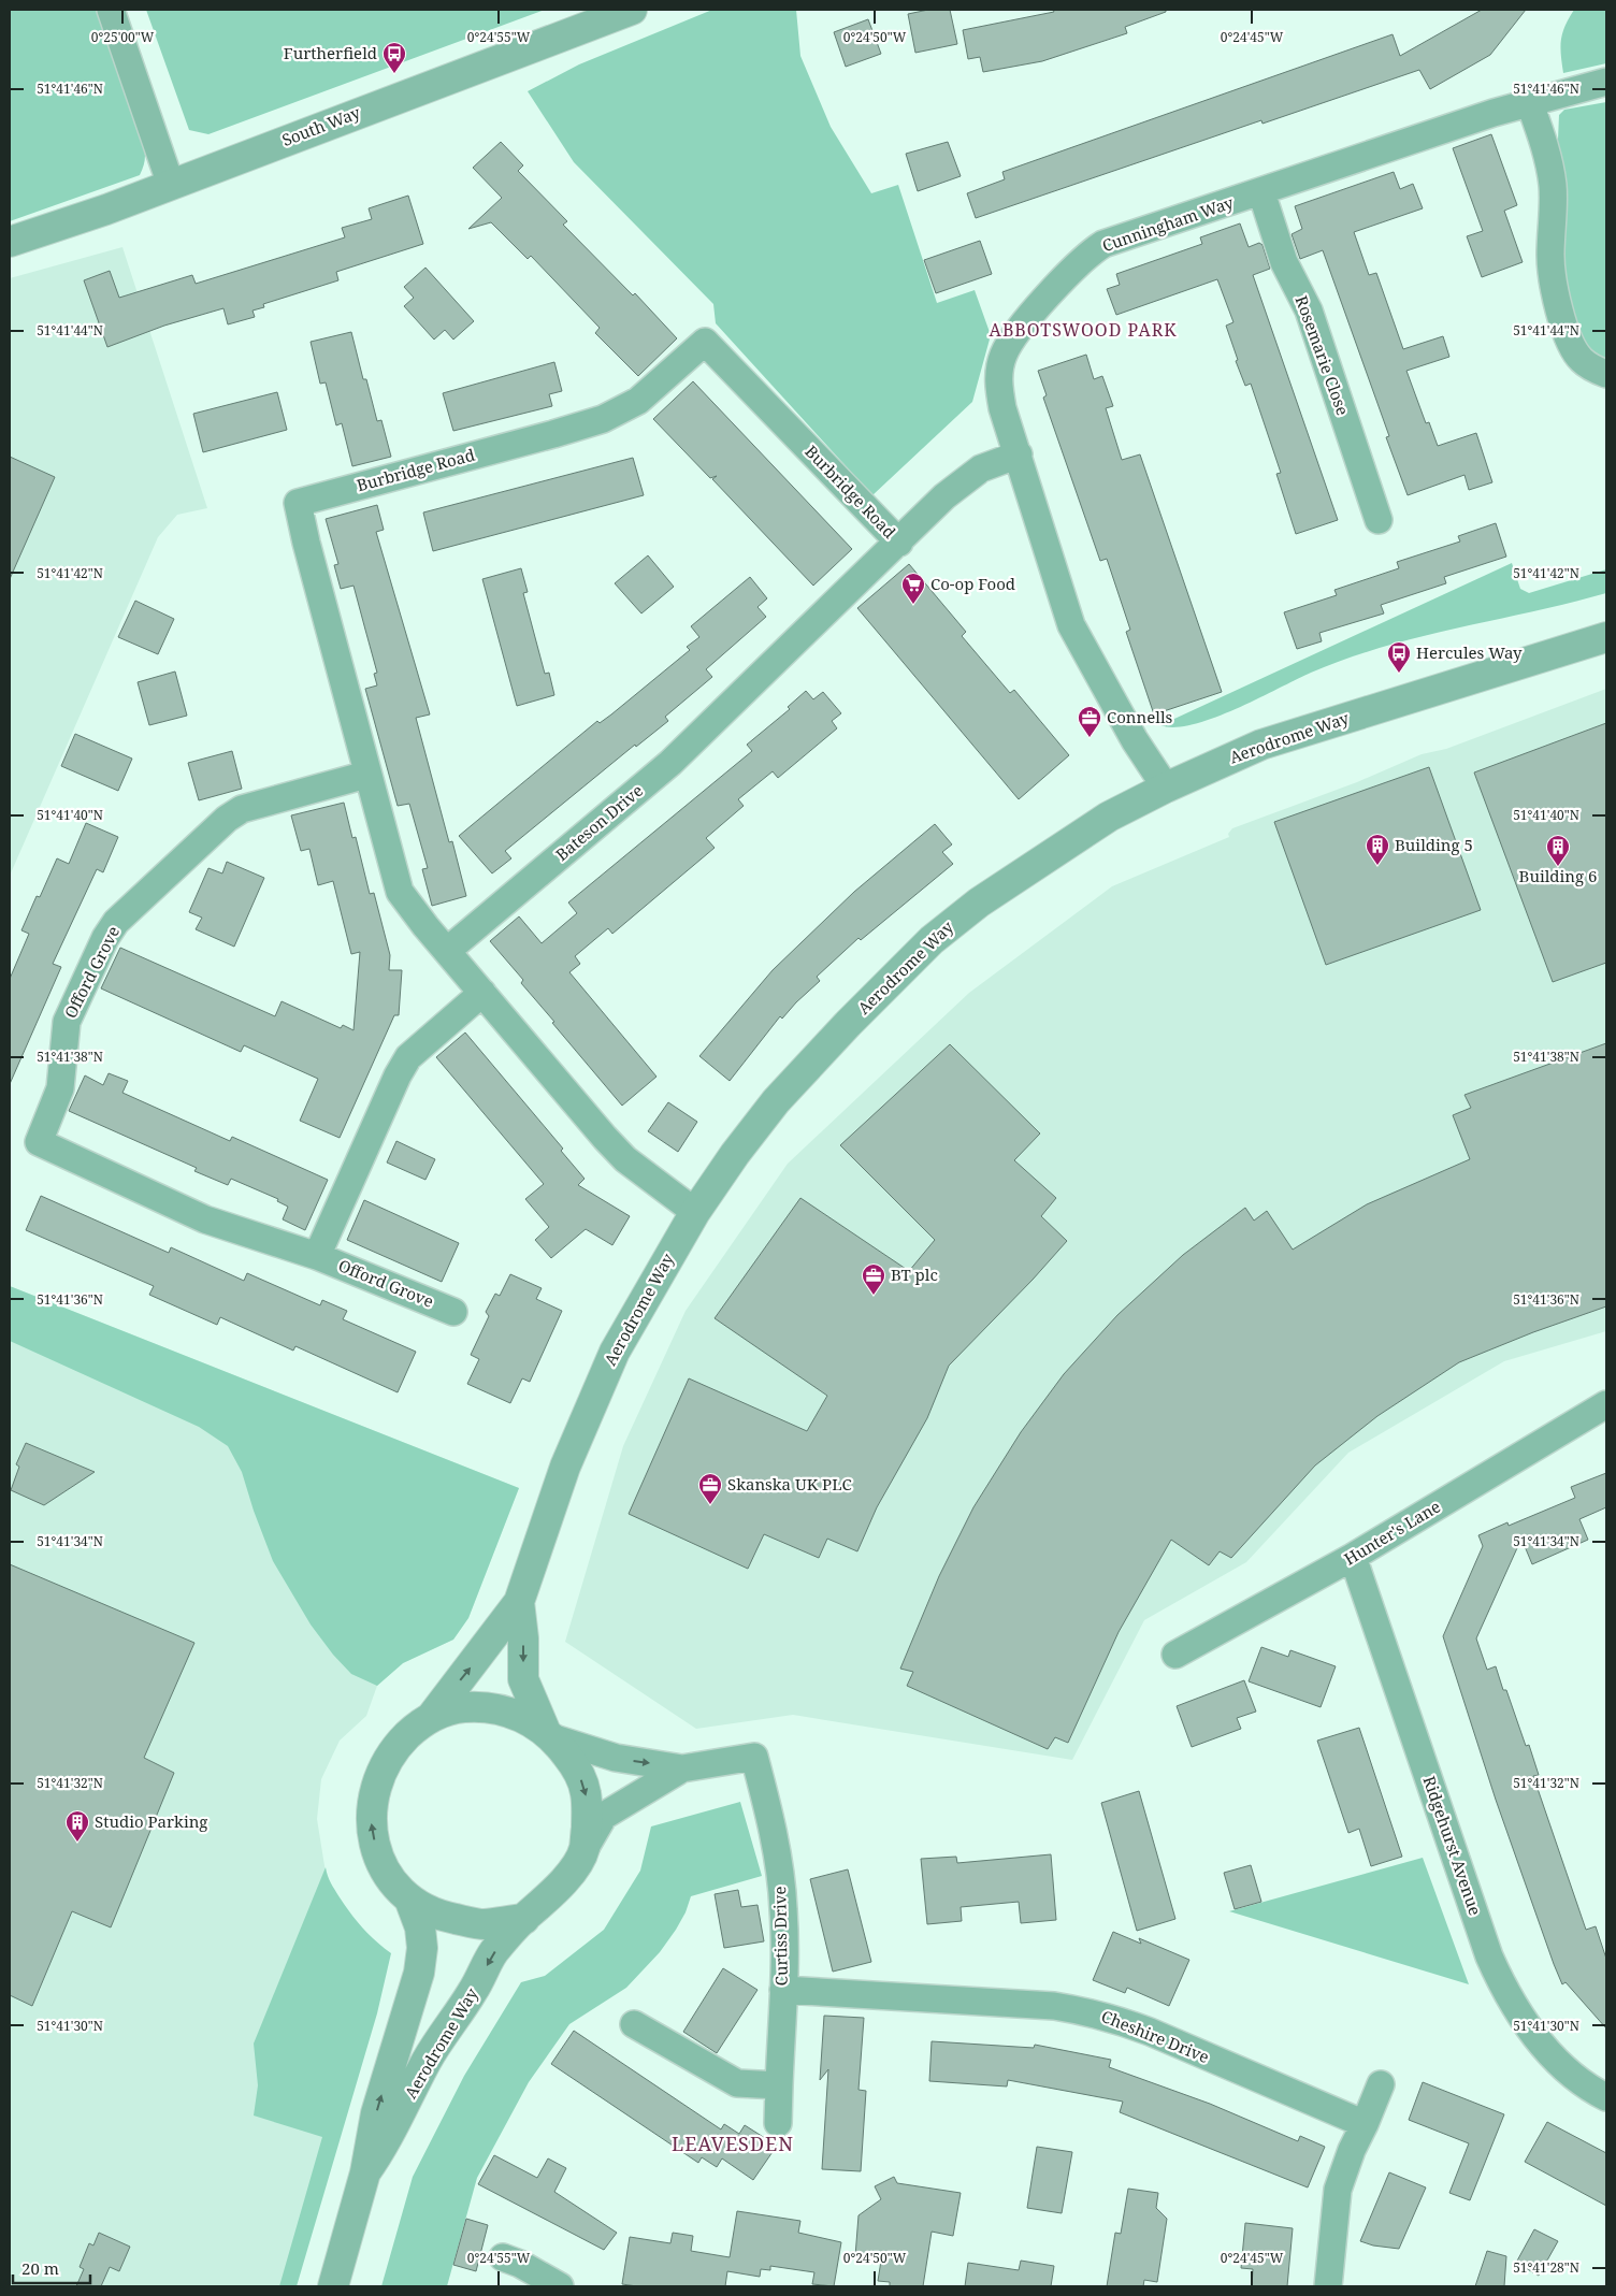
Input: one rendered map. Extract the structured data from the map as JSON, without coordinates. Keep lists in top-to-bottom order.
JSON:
{
  "streets": {
    "street": [
      "South Way",
      "Cunningham Way",
      "Rosemarie Close",
      "Burbridge Road",
      "Aerodrome Way",
      "Bateson Drive",
      "Offord Grove",
      "Hunter's Lane",
      "Ridgehurst Avenue",
      "Curtiss Drive",
      "Cheshire Drive"
    ]
  },
  "crossings": [
    ["Cunningham Way", "Rosemarie Close"],
    ["Cunningham Way", "Aerodrome Way"],
    ["Cunningham Way", "Bateson Drive"],
    ["Burbridge Road", "Bateson Drive"],
    ["Burbridge Road", "Offord Grove"],
    ["Hunter's Lane", "Ridgehurst Avenue"],
    ["Curtiss Drive", "Cheshire Drive"]
  ],
  "districts": ["ABBOTSWOOD PARK", "LEAVESDEN"],
  "places": {
    "bus stop": ["Furtherfield", "Hercules Way"],
    "supermarket": ["Co-op Food"],
    "office": ["Connells", "BT plc", "Skanska UK PLC"],
    "building": ["Building 5", "Building 6", "Studio Parking"]
  },
  "scale_bar": "20 m",
  "coordinates": [
    "0°25'00\"W",
    "0°24'55\"W",
    "0°24'50\"W",
    "0°24'45\"W",
    "51°41'46\"N",
    "51°41'44\"N",
    "51°41'42\"N",
    "51°41'40\"N",
    "51°41'38\"N",
    "51°41'36\"N",
    "51°41'34\"N",
    "51°41'32\"N",
    "51°41'30\"N",
    "51°41'28\"N"
  ]
}
